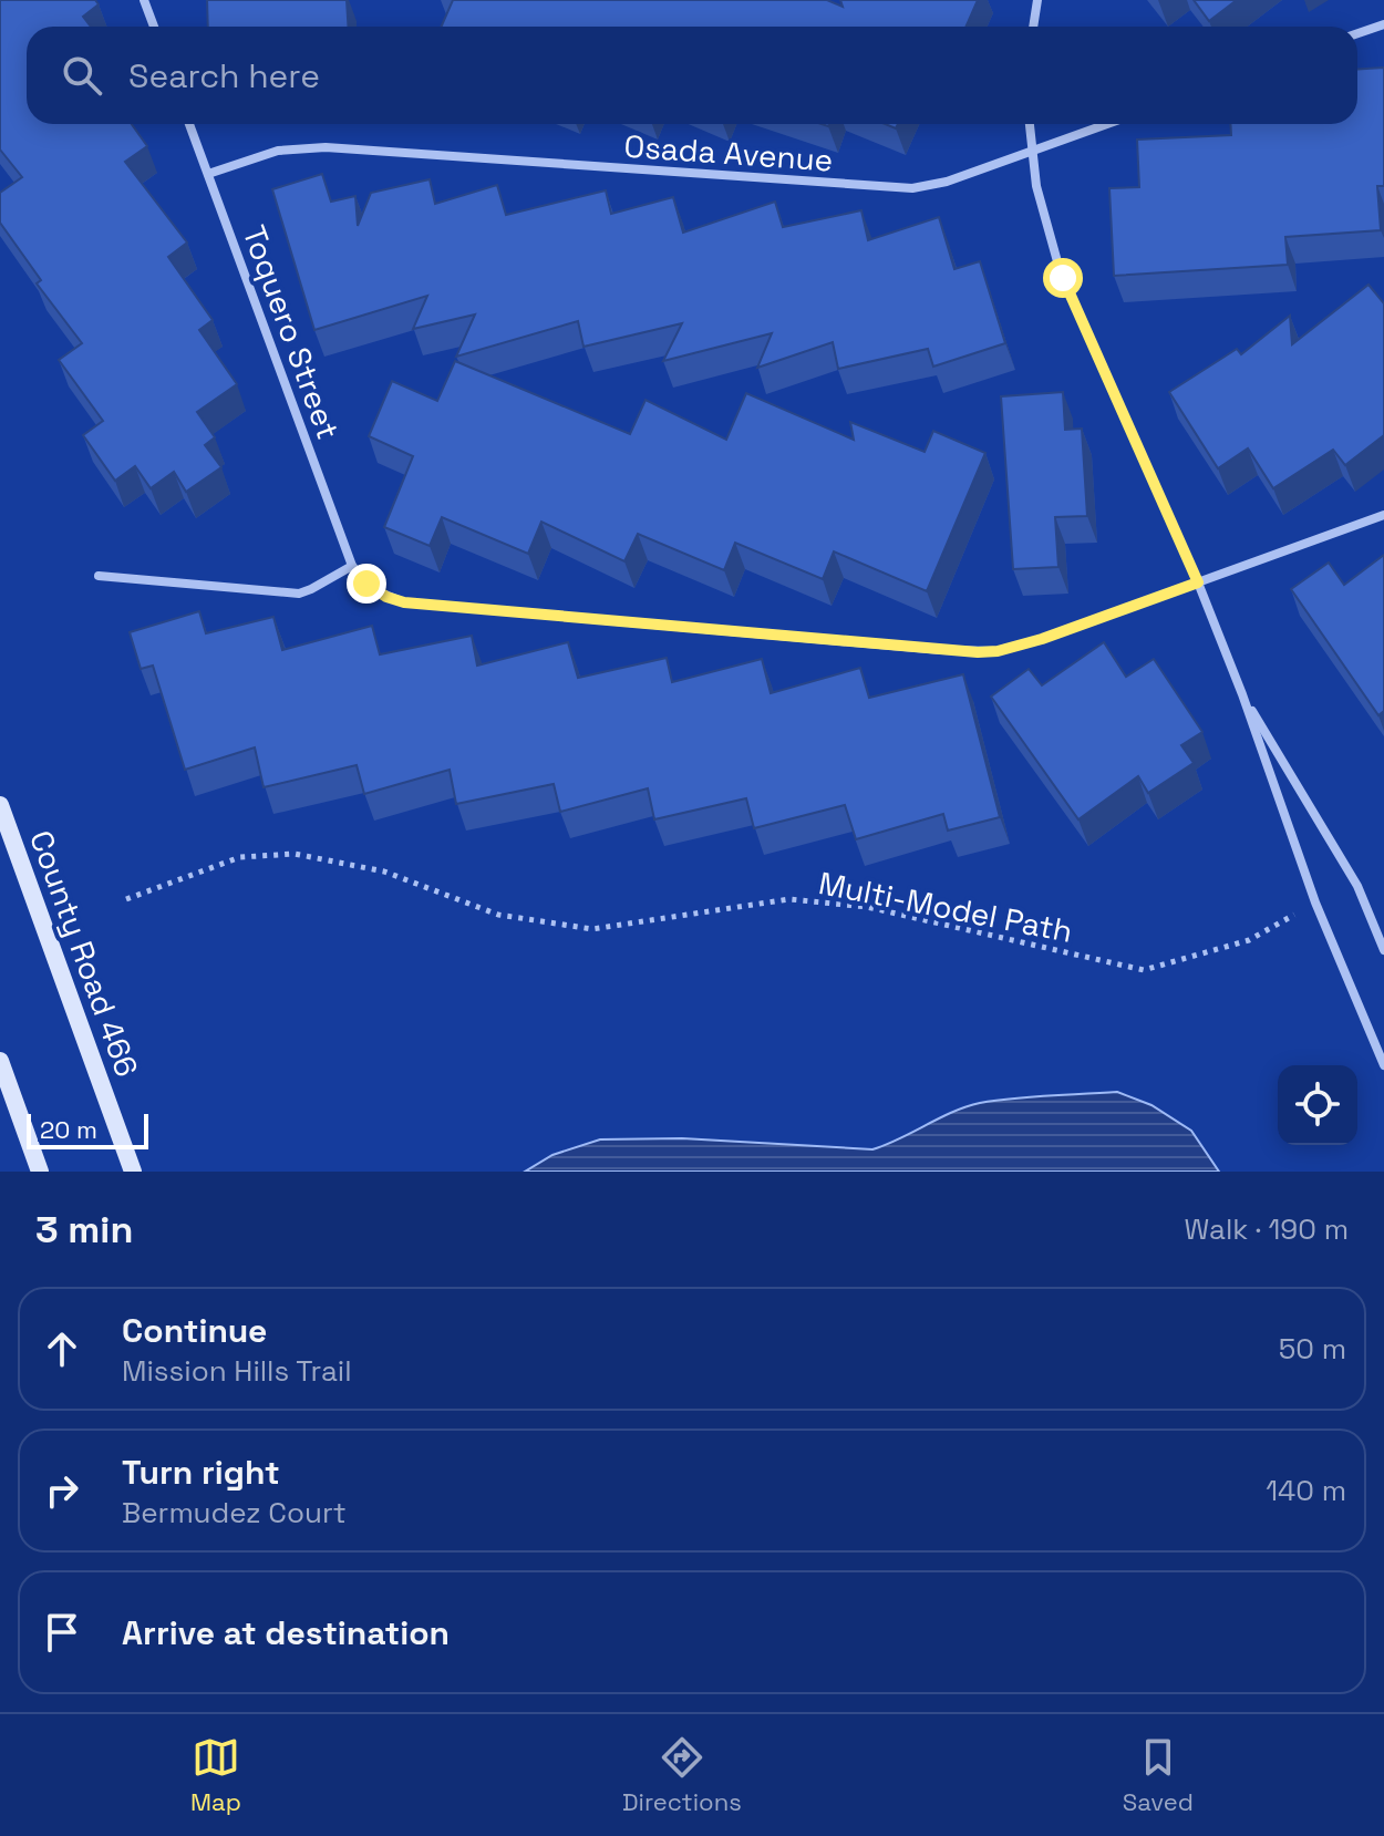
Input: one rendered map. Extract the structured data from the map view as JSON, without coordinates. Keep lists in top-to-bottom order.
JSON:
{
  "streets": {
    "main road": ["County Road 466"],
    "street": ["Osada Avenue", "Toquero Street"],
    "path": ["Multi-Model Path"]
  },
  "crossings": [
    ["Osada Avenue", "Toquero Street"]
  ],
  "scale_bar": "20 m",
  "page": {
    "search": "Search here",
    "scale": "20 m",
    "heading": ["3 min", "Walk · 190 m"],
    "list": [
      ["Continue", "Mission Hills Trail", "50 m"],
      ["Turn right", "Bermudez Court", "140 m"],
      "Arrive at destination"
    ],
    "nav": ["Map", "Directions", "Saved"]
  }
}
